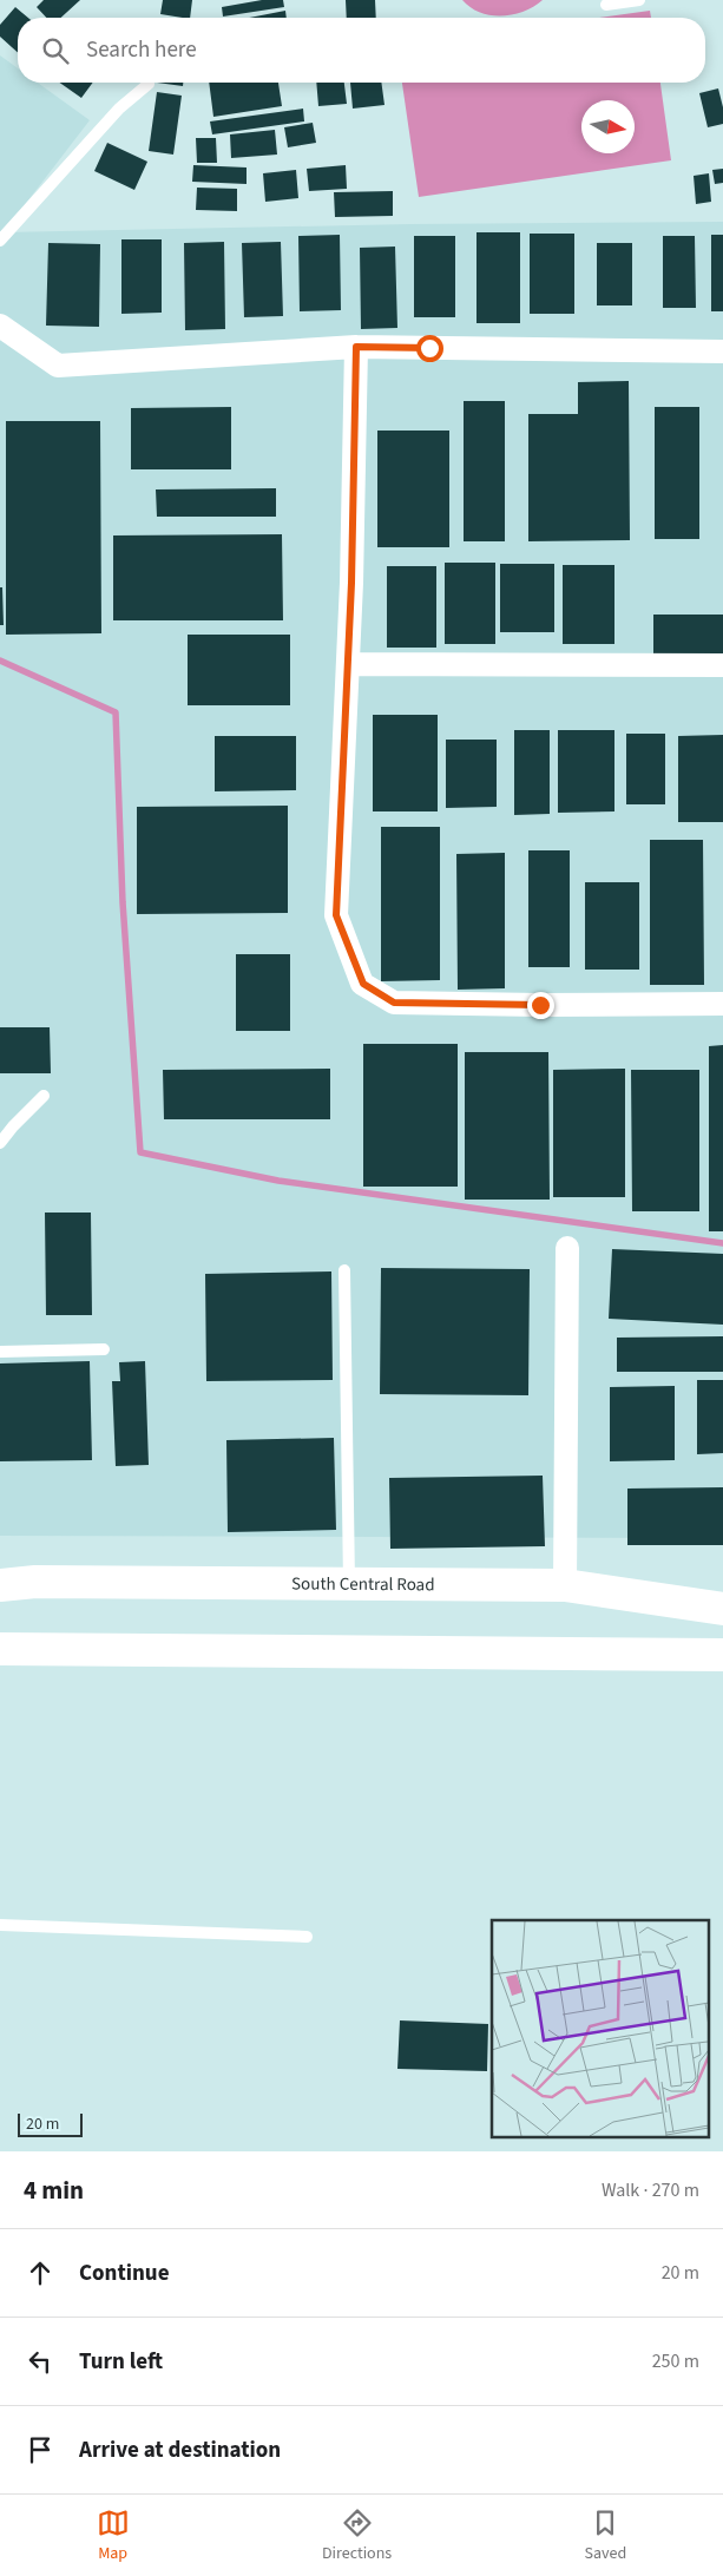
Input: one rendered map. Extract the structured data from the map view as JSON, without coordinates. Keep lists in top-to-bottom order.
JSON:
{
  "streets": {
    "main road": ["South Central Road"]
  },
  "scale_bar": "20 m",
  "north": "right",
  "page": {
    "search": "Search here",
    "scale": "20 m",
    "heading": ["4 min", "Walk · 270 m"],
    "list": [
      ["Continue", "20 m"],
      ["Turn left", "250 m"],
      "Arrive at destination"
    ],
    "nav": ["Map", "Directions", "Saved"]
  }
}
